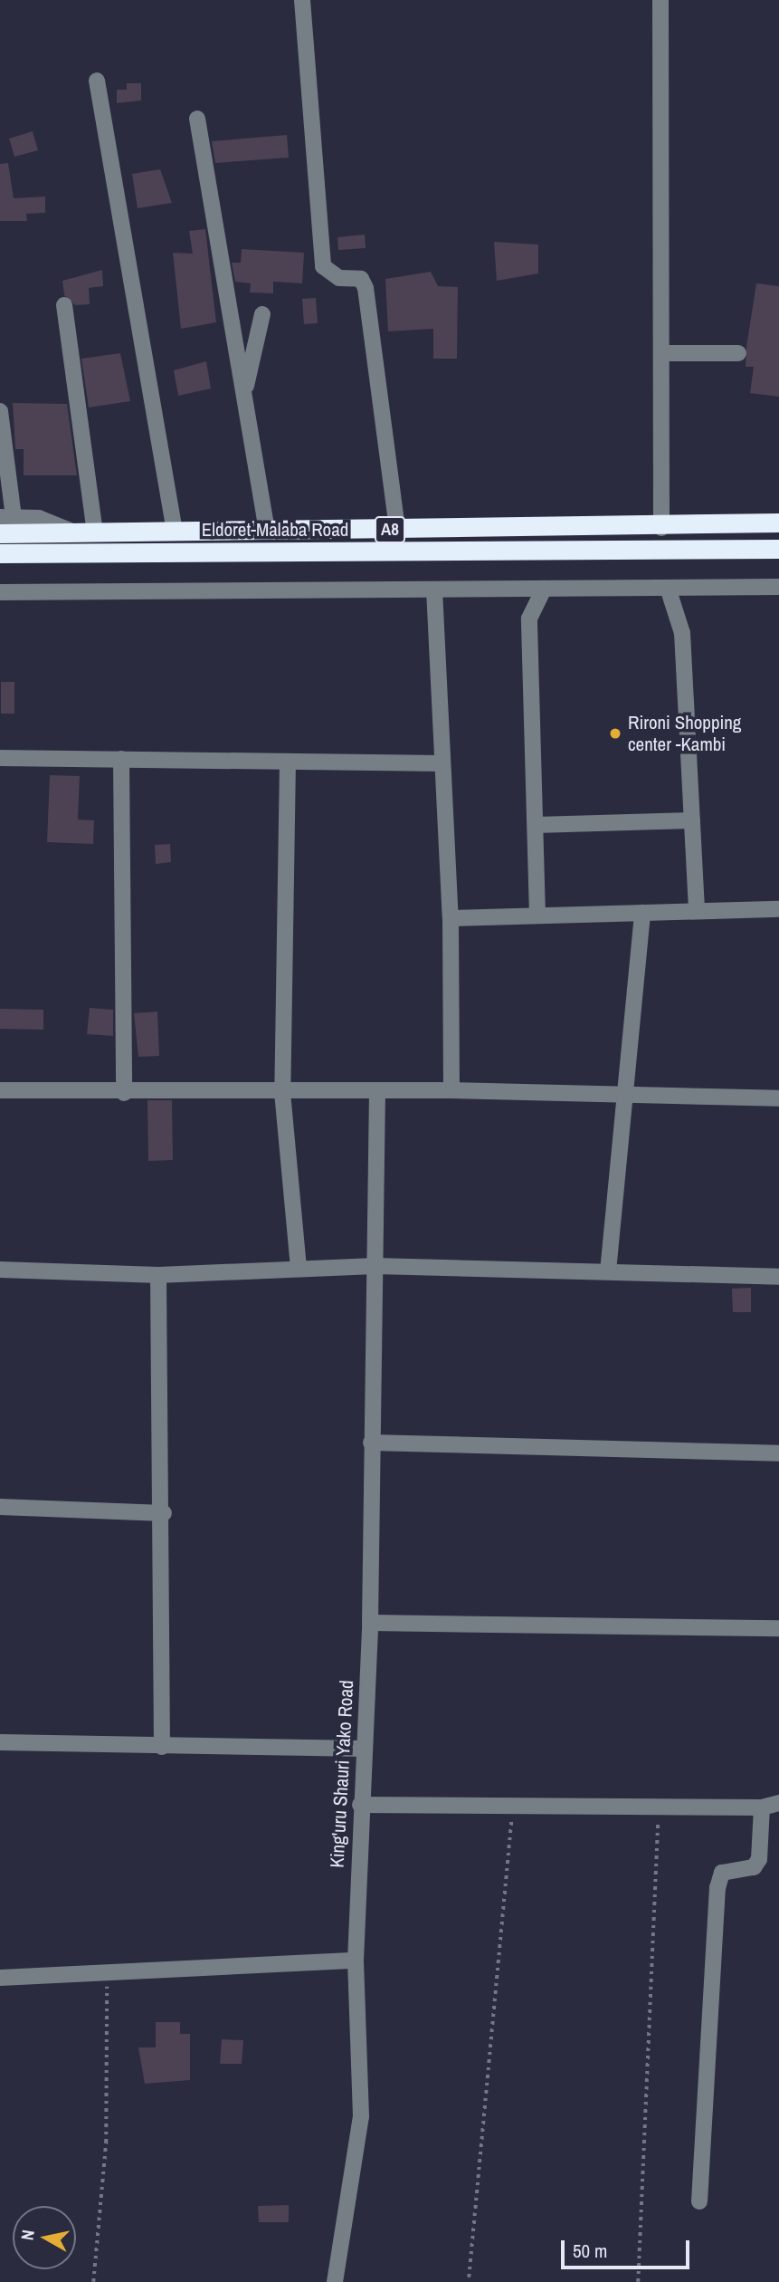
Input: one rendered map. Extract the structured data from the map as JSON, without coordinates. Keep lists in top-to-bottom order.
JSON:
{
  "streets": {
    "highway": ["Eldoret-Malaba Road", "A8"],
    "street": ["King'uru Shauri Yako Road"]
  },
  "places": ["Rironi Shopping center -Kambi"],
  "scale_bar": "50 m",
  "north": "left"
}
